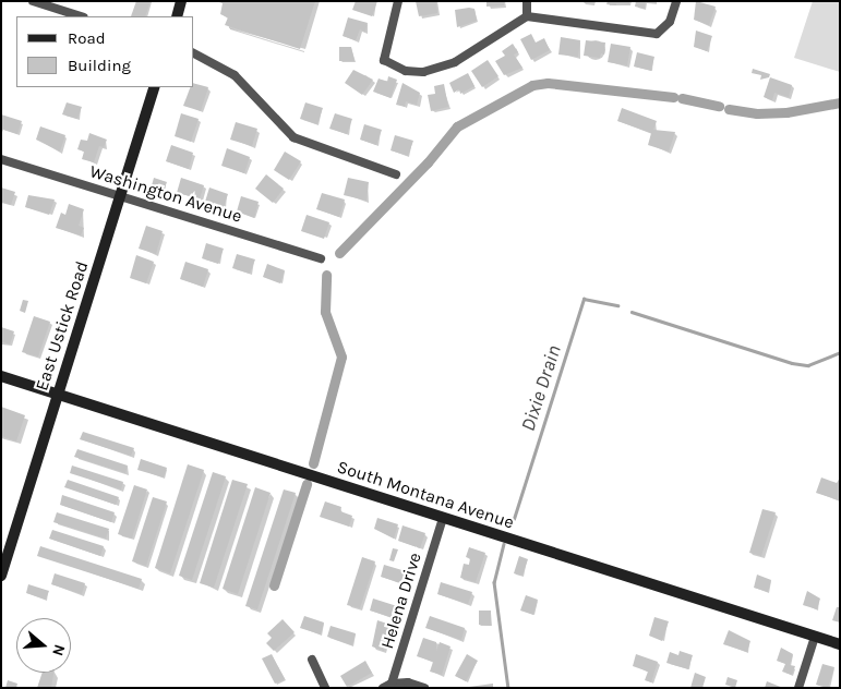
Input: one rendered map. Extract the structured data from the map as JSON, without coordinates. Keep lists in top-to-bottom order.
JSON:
{
  "streets": {
    "street": [
      "Washington Avenue",
      "East Ustick Road",
      "South Montana Avenue",
      "Helena Drive"
    ]
  },
  "crossings": [
    ["Washington Avenue", "East Ustick Road"],
    ["East Ustick Road", "South Montana Avenue"],
    ["South Montana Avenue", "Helena Drive"]
  ],
  "water": ["Dixie Drain"],
  "legend": ["Road", "Building"],
  "north": "right"
}
